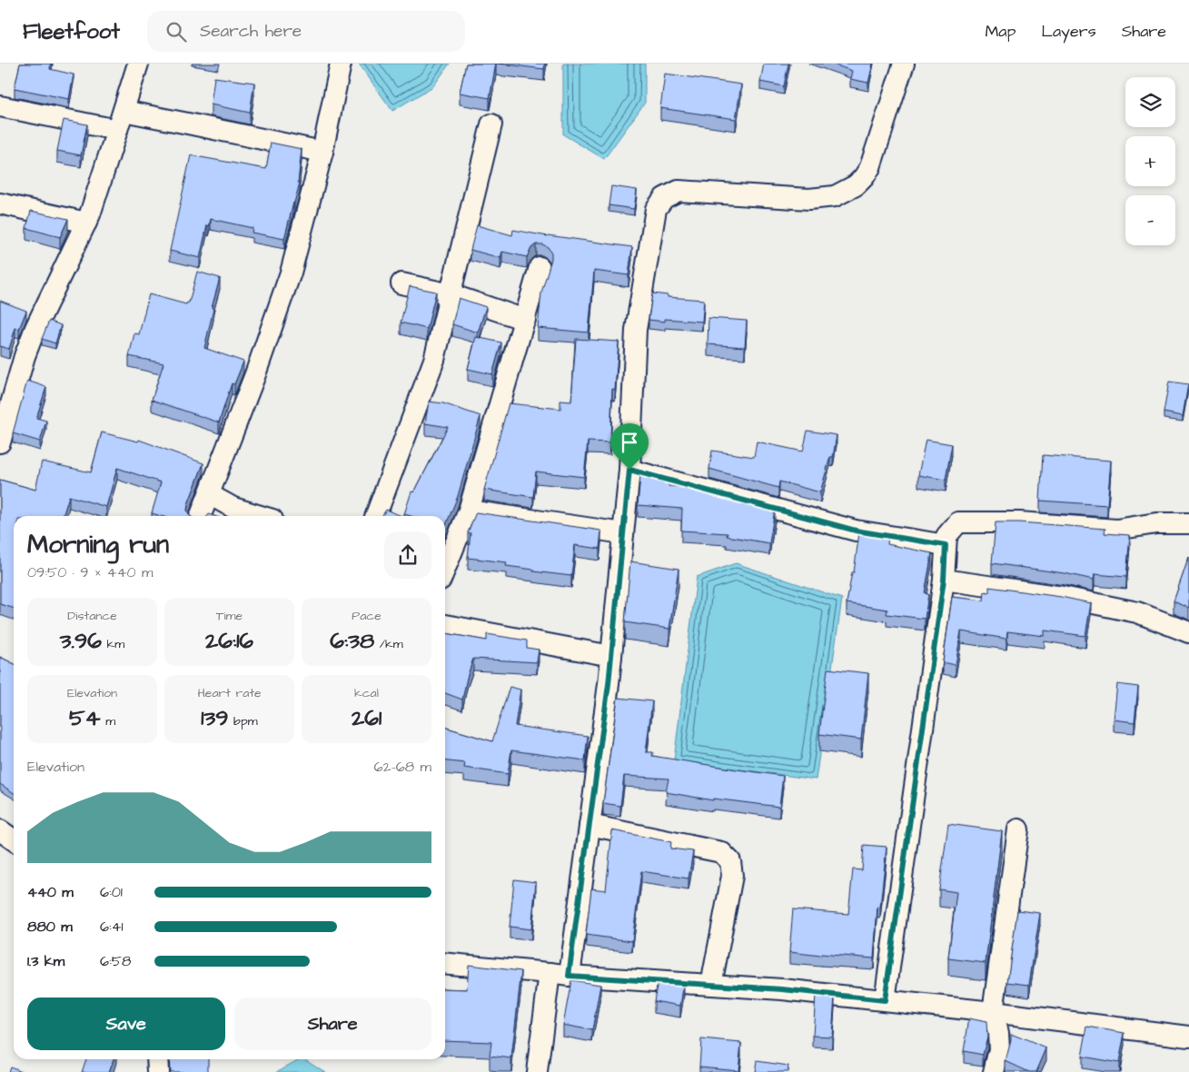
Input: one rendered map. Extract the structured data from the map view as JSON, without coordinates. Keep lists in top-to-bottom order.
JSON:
{
  "page": {
    "header": "Fleetfoot",
    "search": "Search here",
    "nav": ["Map", "Layers", "Share"],
    "map_buttons": ["+", "−"],
    "heading": ["Morning run", "09:50 · 9 × 440 m"],
    "stats": [
      ["Distance", "3.96 km"],
      ["Time", "26:16"],
      ["Pace", "6:38 /km"],
      ["Elevation", "54 m"],
      ["Heart rate", "139 bpm"],
      ["kcal", "261"]
    ],
    "chart": ["Elevation", "62–68 m"],
    "list": [
      {
        "name": "440 m",
        "note": "6:01"
      },
      {
        "name": "880 m",
        "note": "6:41"
      },
      {
        "name": "1.3 km",
        "note": "6:58"
      }
    ],
    "buttons": ["Save", "Share"]
  }
}
